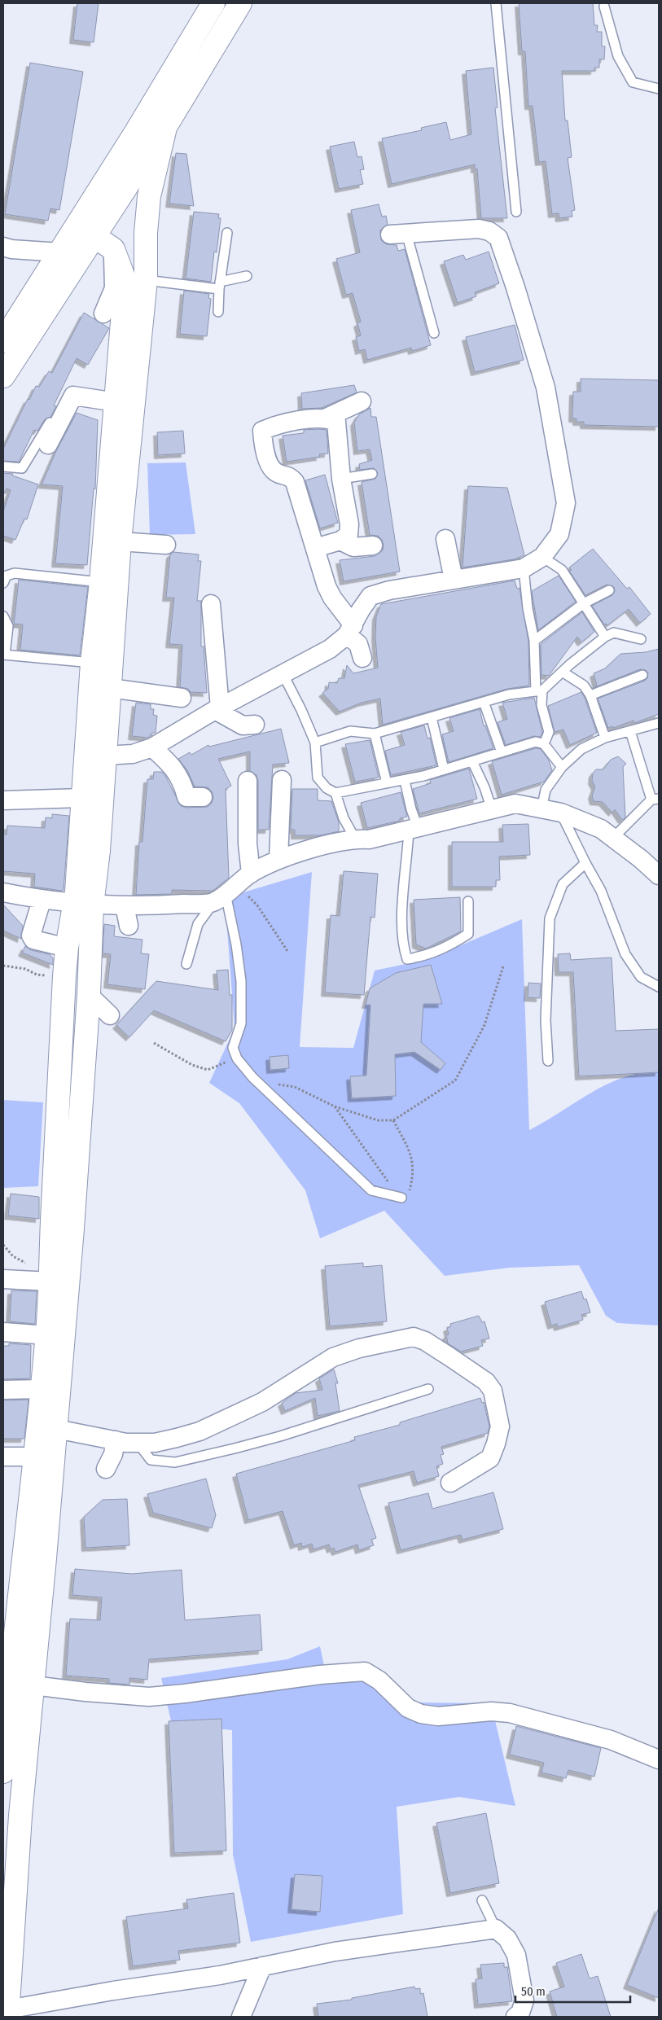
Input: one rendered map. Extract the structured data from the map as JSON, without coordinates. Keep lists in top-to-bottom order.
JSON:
{
  "scale_bar": "50 m"
}
